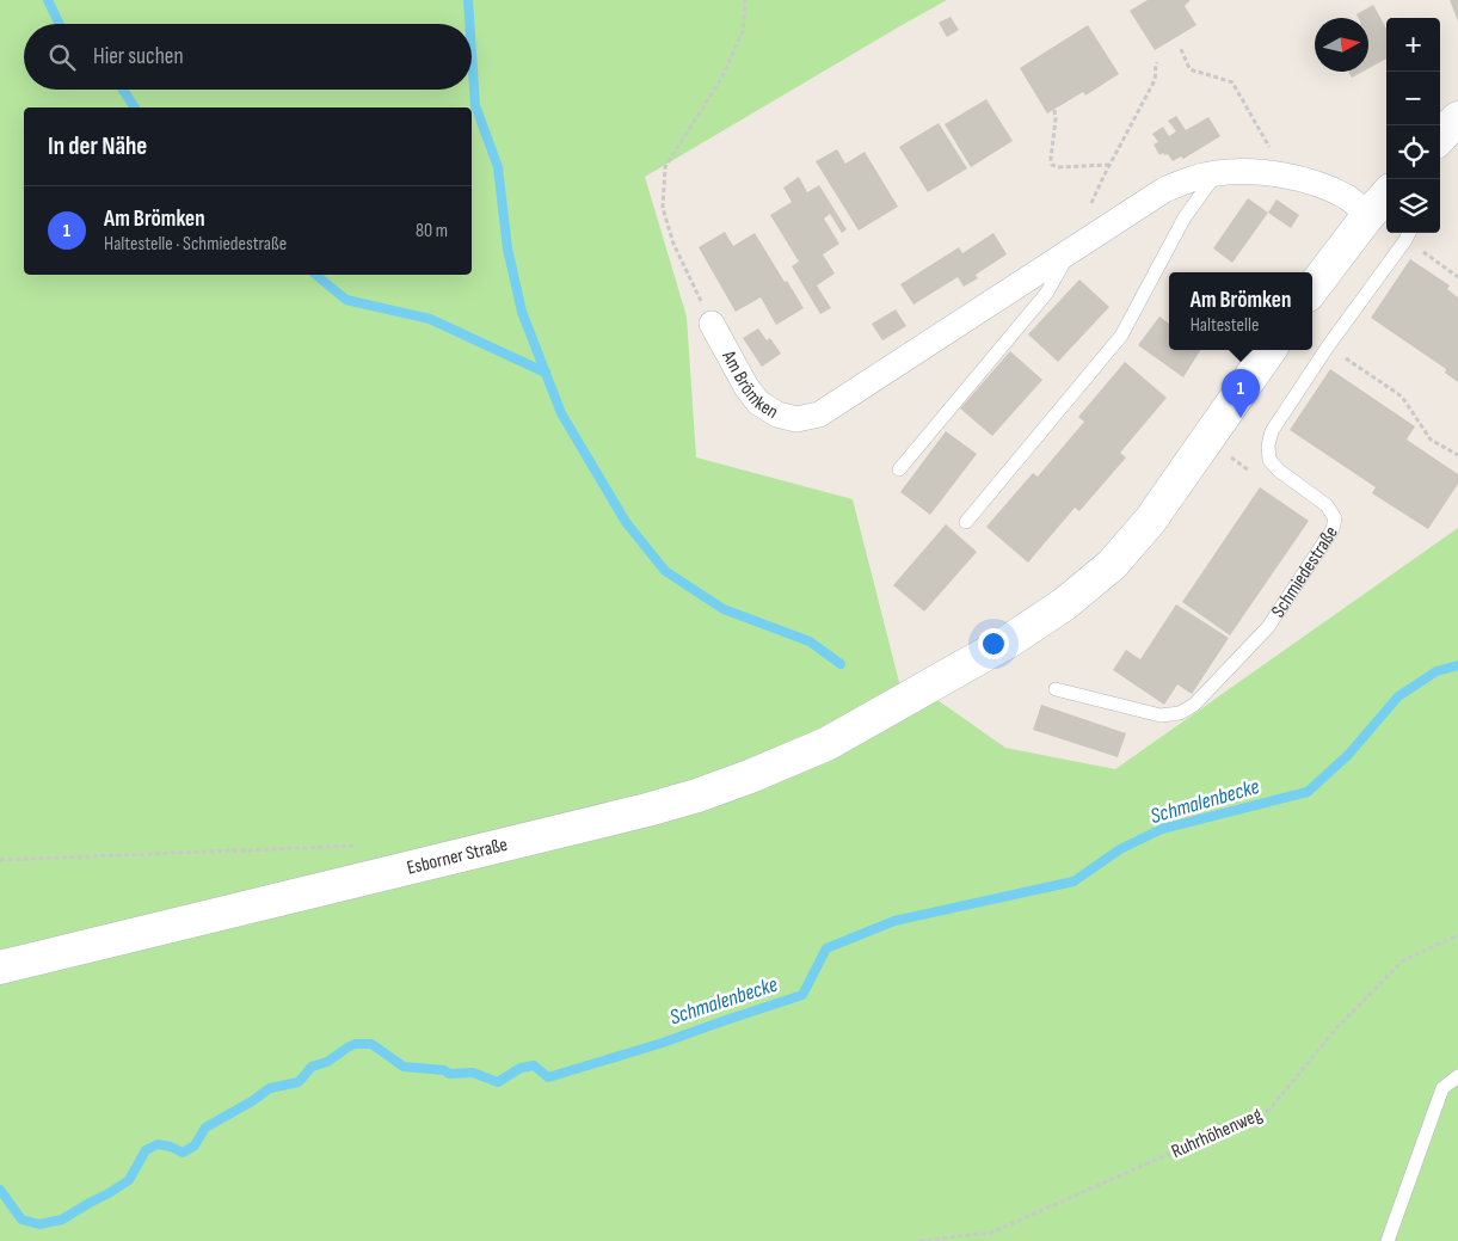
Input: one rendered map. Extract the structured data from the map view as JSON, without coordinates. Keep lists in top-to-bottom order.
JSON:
{
  "streets": {
    "main road": ["Esborner Straße"],
    "street": ["Am Brömken"],
    "lane": ["Schmiedestraße"],
    "path": ["Ruhrhöhenweg"]
  },
  "water": ["Schmalenbecke"],
  "north": "right",
  "page": {
    "map_buttons": ["+", "−"],
    "search": "Hier suchen",
    "heading": "In der Nähe",
    "list": [
      {
        "mark": "1",
        "name": "Am Brömken",
        "note": "Haltestelle · Schmiedestraße",
        "value": "80 m"
      }
    ],
    "popup": ["Am Brömken", "Haltestelle"],
    "pins": "1"
  }
}
